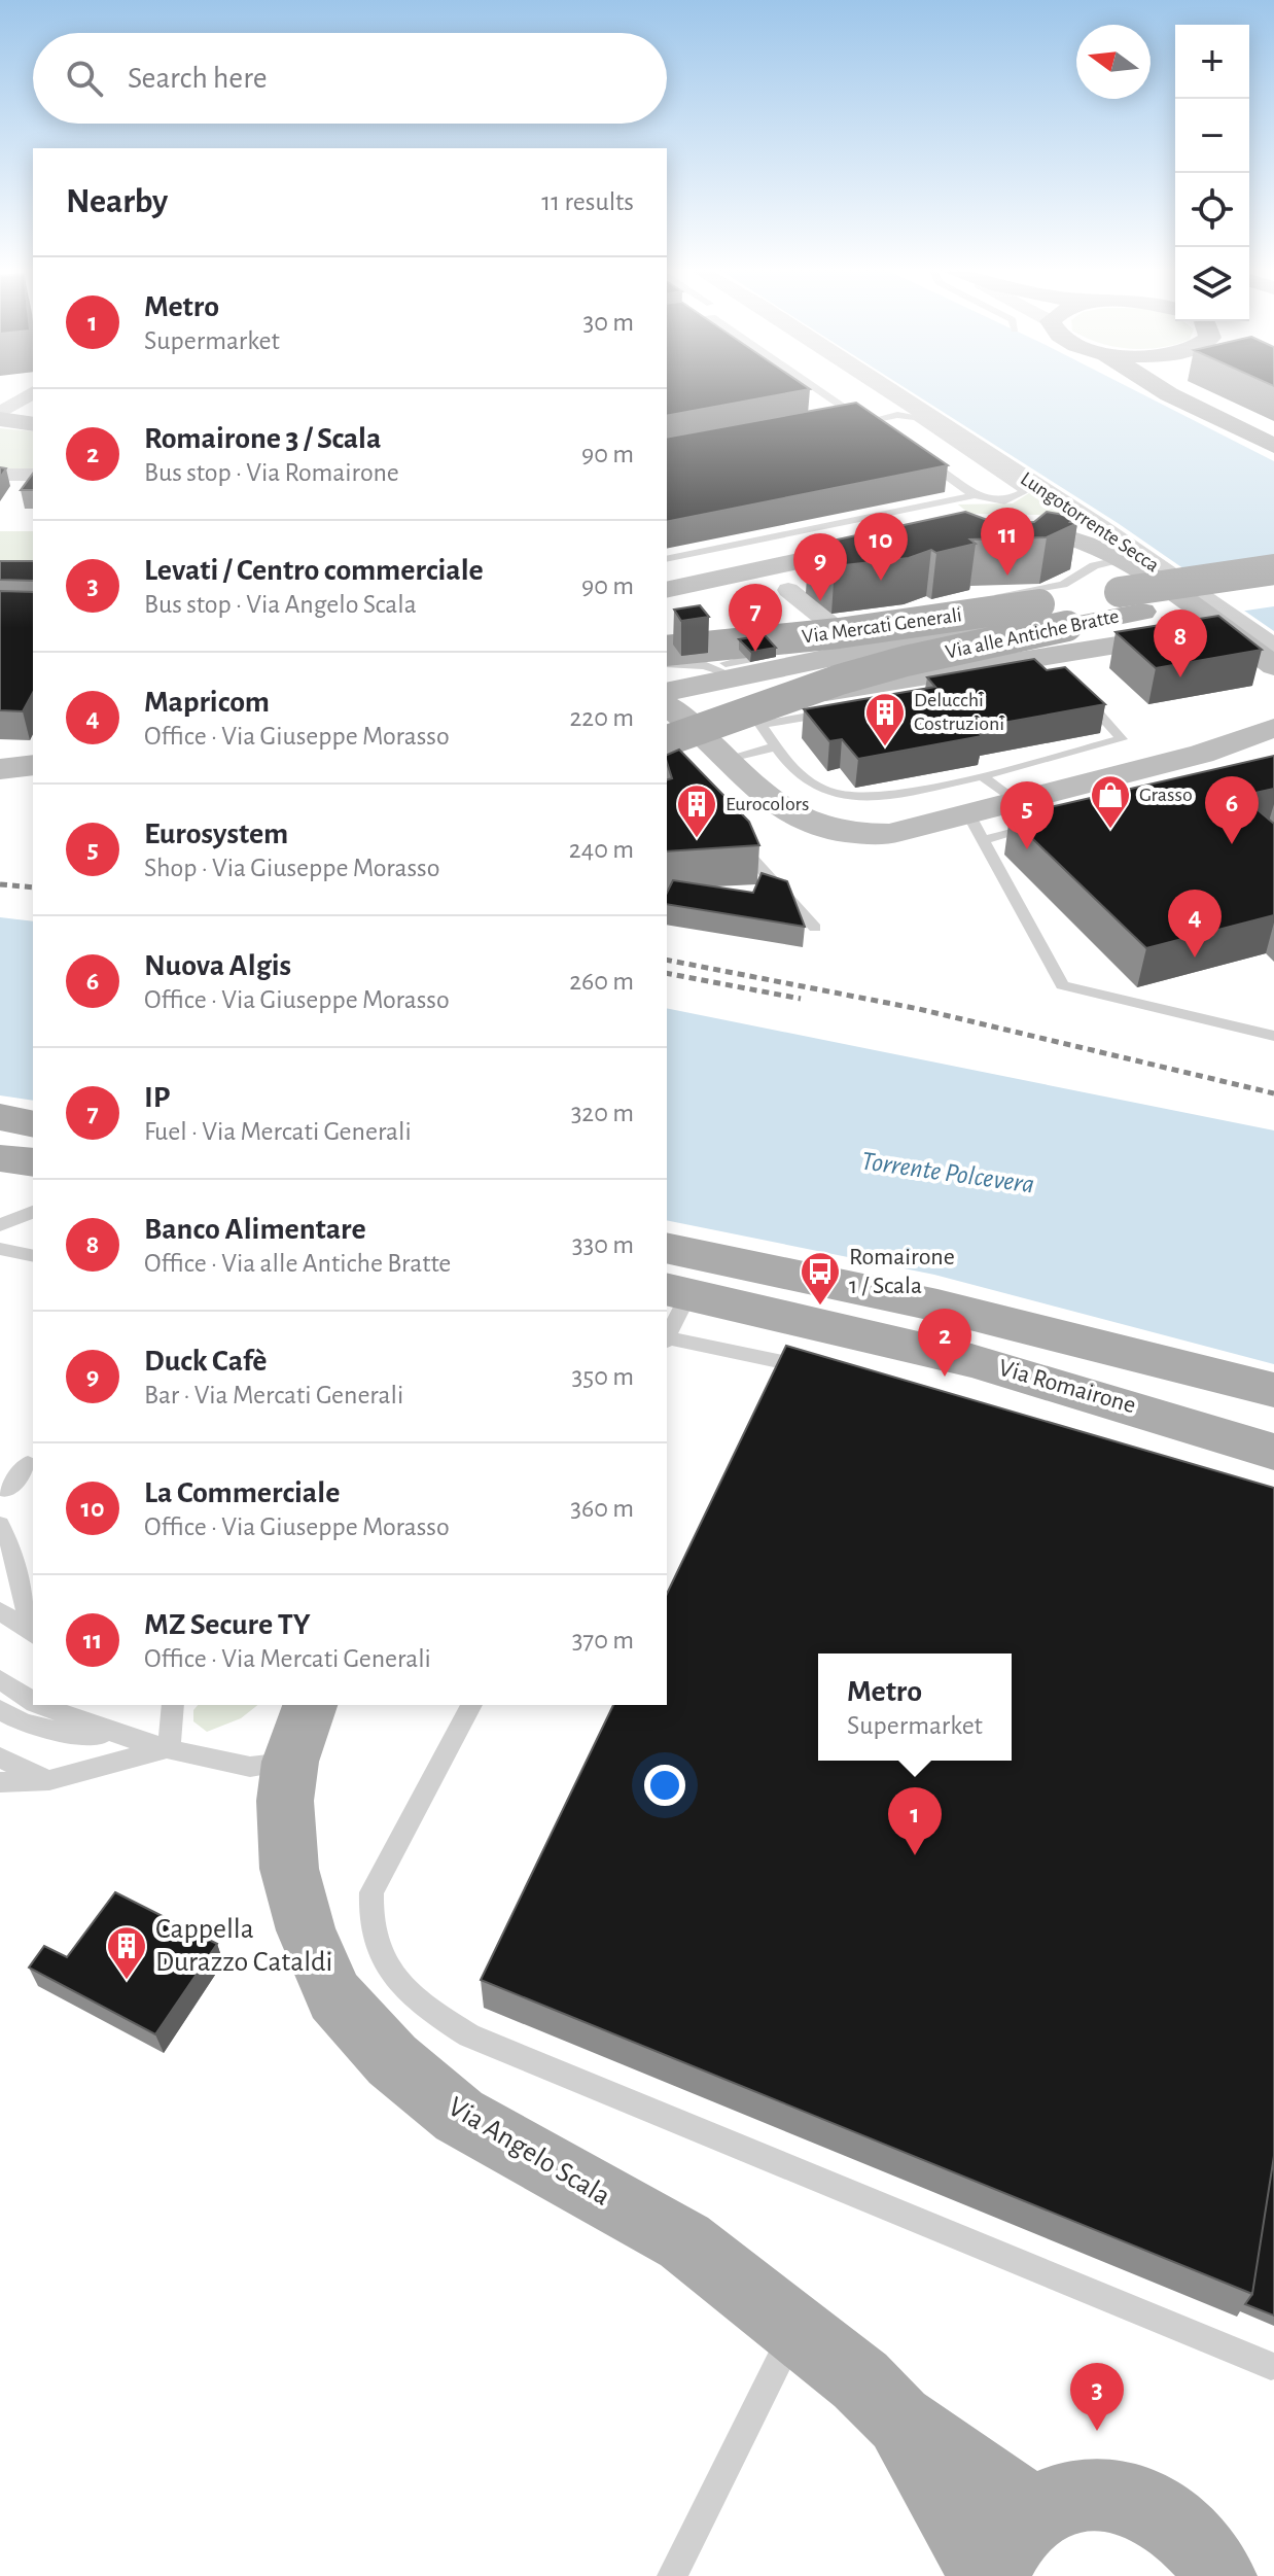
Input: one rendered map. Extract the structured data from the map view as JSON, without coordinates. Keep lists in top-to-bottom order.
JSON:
{
  "streets": {
    "main road": [
      "Via Mercati Generali",
      "Via alle Antiche Bratte",
      "Via Romairone",
      "Via Angelo Scala"
    ],
    "street": ["Lungotorrente Secca"]
  },
  "crossings": [
    ["Via Mercati Generali", "Via alle Antiche Bratte"]
  ],
  "water": ["Torrente Polcevera"],
  "places": {
    "building": ["Delucchi Costruzioni", "Eurocolors", "Cappella Durazzo Cataldi"],
    "shop": ["Grasso"],
    "bus stop": ["Romairone 1 / Scala"]
  },
  "north": "left",
  "page": {
    "map_buttons": ["+", "−"],
    "search": "Search here",
    "heading": ["Nearby", "11 results"],
    "list": [
      {
        "mark": "1",
        "name": "Metro",
        "note": "Supermarket",
        "value": "30 m"
      },
      {
        "mark": "2",
        "name": "Romairone 3 / Scala",
        "note": "Bus stop · Via Romairone",
        "value": "90 m"
      },
      {
        "mark": "3",
        "name": "Levati / Centro commerciale",
        "note": "Bus stop · Via Angelo Scala",
        "value": "90 m"
      },
      {
        "mark": "4",
        "name": "Mapricom",
        "note": "Office · Via Giuseppe Morasso",
        "value": "220 m"
      },
      {
        "mark": "5",
        "name": "Eurosystem",
        "note": "Shop · Via Giuseppe Morasso",
        "value": "240 m"
      },
      {
        "mark": "6",
        "name": "Nuova Algis",
        "note": "Office · Via Giuseppe Morasso",
        "value": "260 m"
      },
      {
        "mark": "7",
        "name": "IP",
        "note": "Fuel · Via Mercati Generali",
        "value": "320 m"
      },
      {
        "mark": "8",
        "name": "Banco Alimentare",
        "note": "Office · Via alle Antiche Bratte",
        "value": "330 m"
      },
      {
        "mark": "9",
        "name": "Duck Cafè",
        "note": "Bar · Via Mercati Generali",
        "value": "350 m"
      },
      {
        "mark": "10",
        "name": "La Commerciale",
        "note": "Office · Via Giuseppe Morasso",
        "value": "360 m"
      },
      {
        "mark": "11",
        "name": "MZ Secure TY",
        "note": "Office · Via Mercati Generali",
        "value": "370 m"
      }
    ],
    "pins": [
      "11",
      "10",
      "9",
      "7",
      "8",
      "6",
      "5",
      "4",
      "2",
      "1",
      "3"
    ],
    "popup": ["Metro", "Supermarket"]
  }
}
